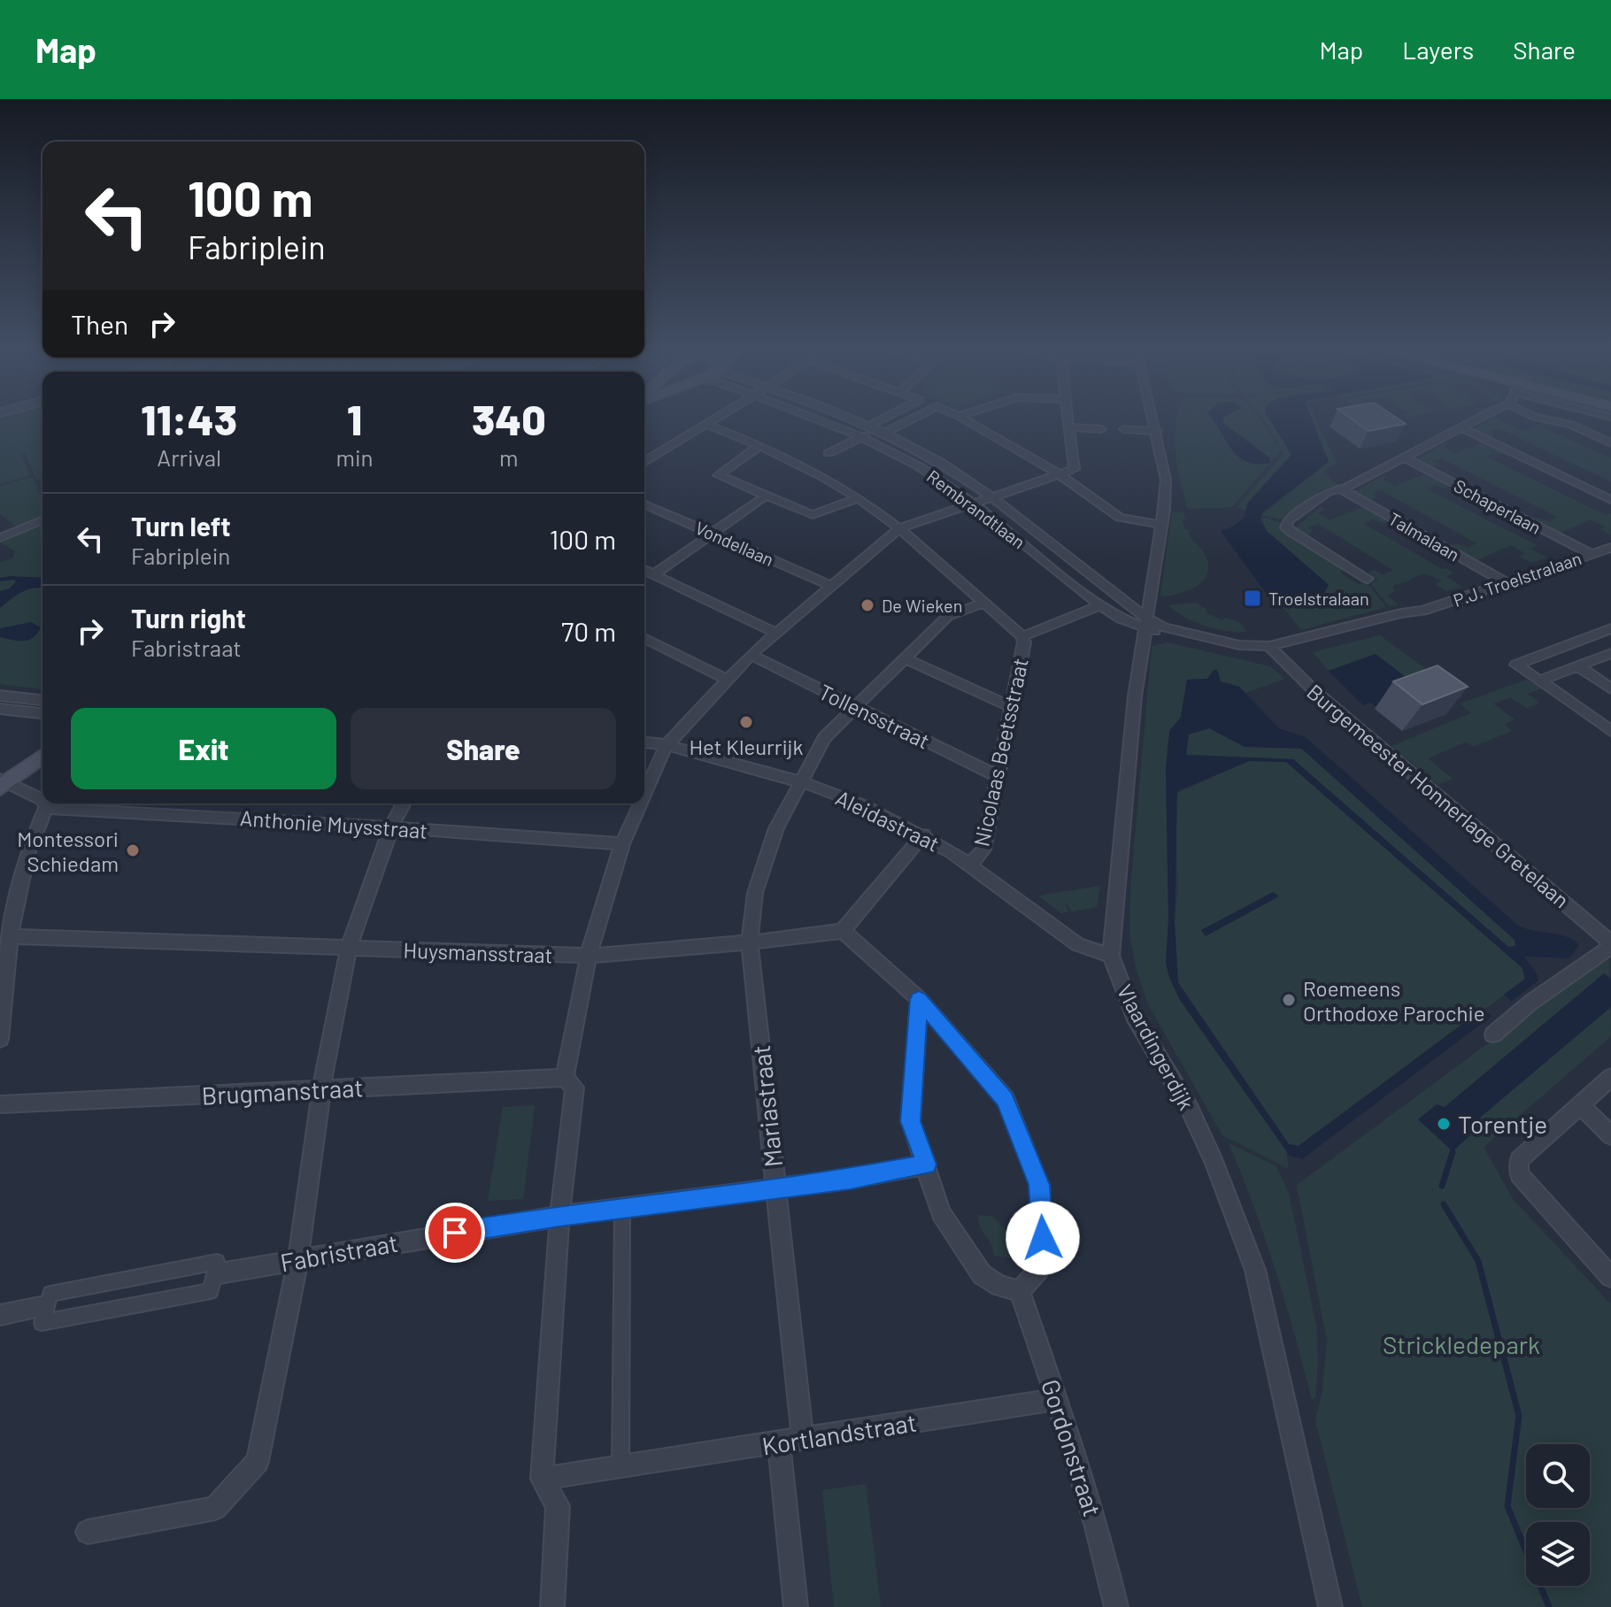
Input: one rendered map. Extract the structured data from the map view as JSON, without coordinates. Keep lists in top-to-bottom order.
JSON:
{
  "streets": {
    "street": [
      "Schaperlaan",
      "Rembrandtlaan",
      "Talmalaan",
      "Vondellaan",
      "P.J. Troelstralaan",
      "Tollensstraat",
      "Nicolaas Beetsstraat",
      "Burgemeester Honnerlage Gretelaan",
      "Aleidastraat",
      "Anthonie Muysstraat",
      "Huysmansstraat",
      "Vlaardingerdijk",
      "Brugmanstraat",
      "Mariastraat",
      "Fabristraat",
      "Kortlandstraat",
      "Gordonstraat"
    ]
  },
  "crossings": [
    ["Schaperlaan", "P.J. Troelstralaan"],
    ["Rembrandtlaan", "P.J. Troelstralaan"],
    ["Rembrandtlaan", "Nicolaas Beetsstraat"],
    ["Rembrandtlaan", "Vlaardingerdijk"],
    ["Talmalaan", "P.J. Troelstralaan"],
    ["P.J. Troelstralaan", "Burgemeester Honnerlage Gretelaan"],
    ["P.J. Troelstralaan", "Vlaardingerdijk"],
    ["Tollensstraat", "Nicolaas Beetsstraat"],
    ["Tollensstraat", "Mariastraat"],
    ["Nicolaas Beetsstraat", "Aleidastraat"],
    ["Aleidastraat", "Vlaardingerdijk"],
    ["Aleidastraat", "Mariastraat"],
    ["Huysmansstraat", "Mariastraat"],
    ["Mariastraat", "Fabristraat"],
    ["Mariastraat", "Kortlandstraat"],
    ["Kortlandstraat", "Gordonstraat"]
  ],
  "parks": ["Strickledepark"],
  "places": {
    "transit": ["Troelstralaan"],
    "other": [
      "De Wieken",
      "Het Kleurrijk",
      "Montessori Schiedam",
      "Roemeens Orthodoxe Parochie",
      "Torentje"
    ]
  },
  "page": {
    "header": "Map",
    "nav": ["Map", "Layers", "Share"],
    "turn": ["100 m", "Fabriplein"],
    "then": "Then",
    "eta": [
      "11:43",
      "Arrival",
      "1",
      "min",
      "340",
      "m"
    ],
    "list": [
      {
        "name": "Turn left",
        "note": "Fabriplein",
        "value": "100 m"
      },
      {
        "name": "Turn right",
        "note": "Fabristraat",
        "value": "70 m"
      }
    ],
    "buttons": ["Exit", "Share"]
  }
}
